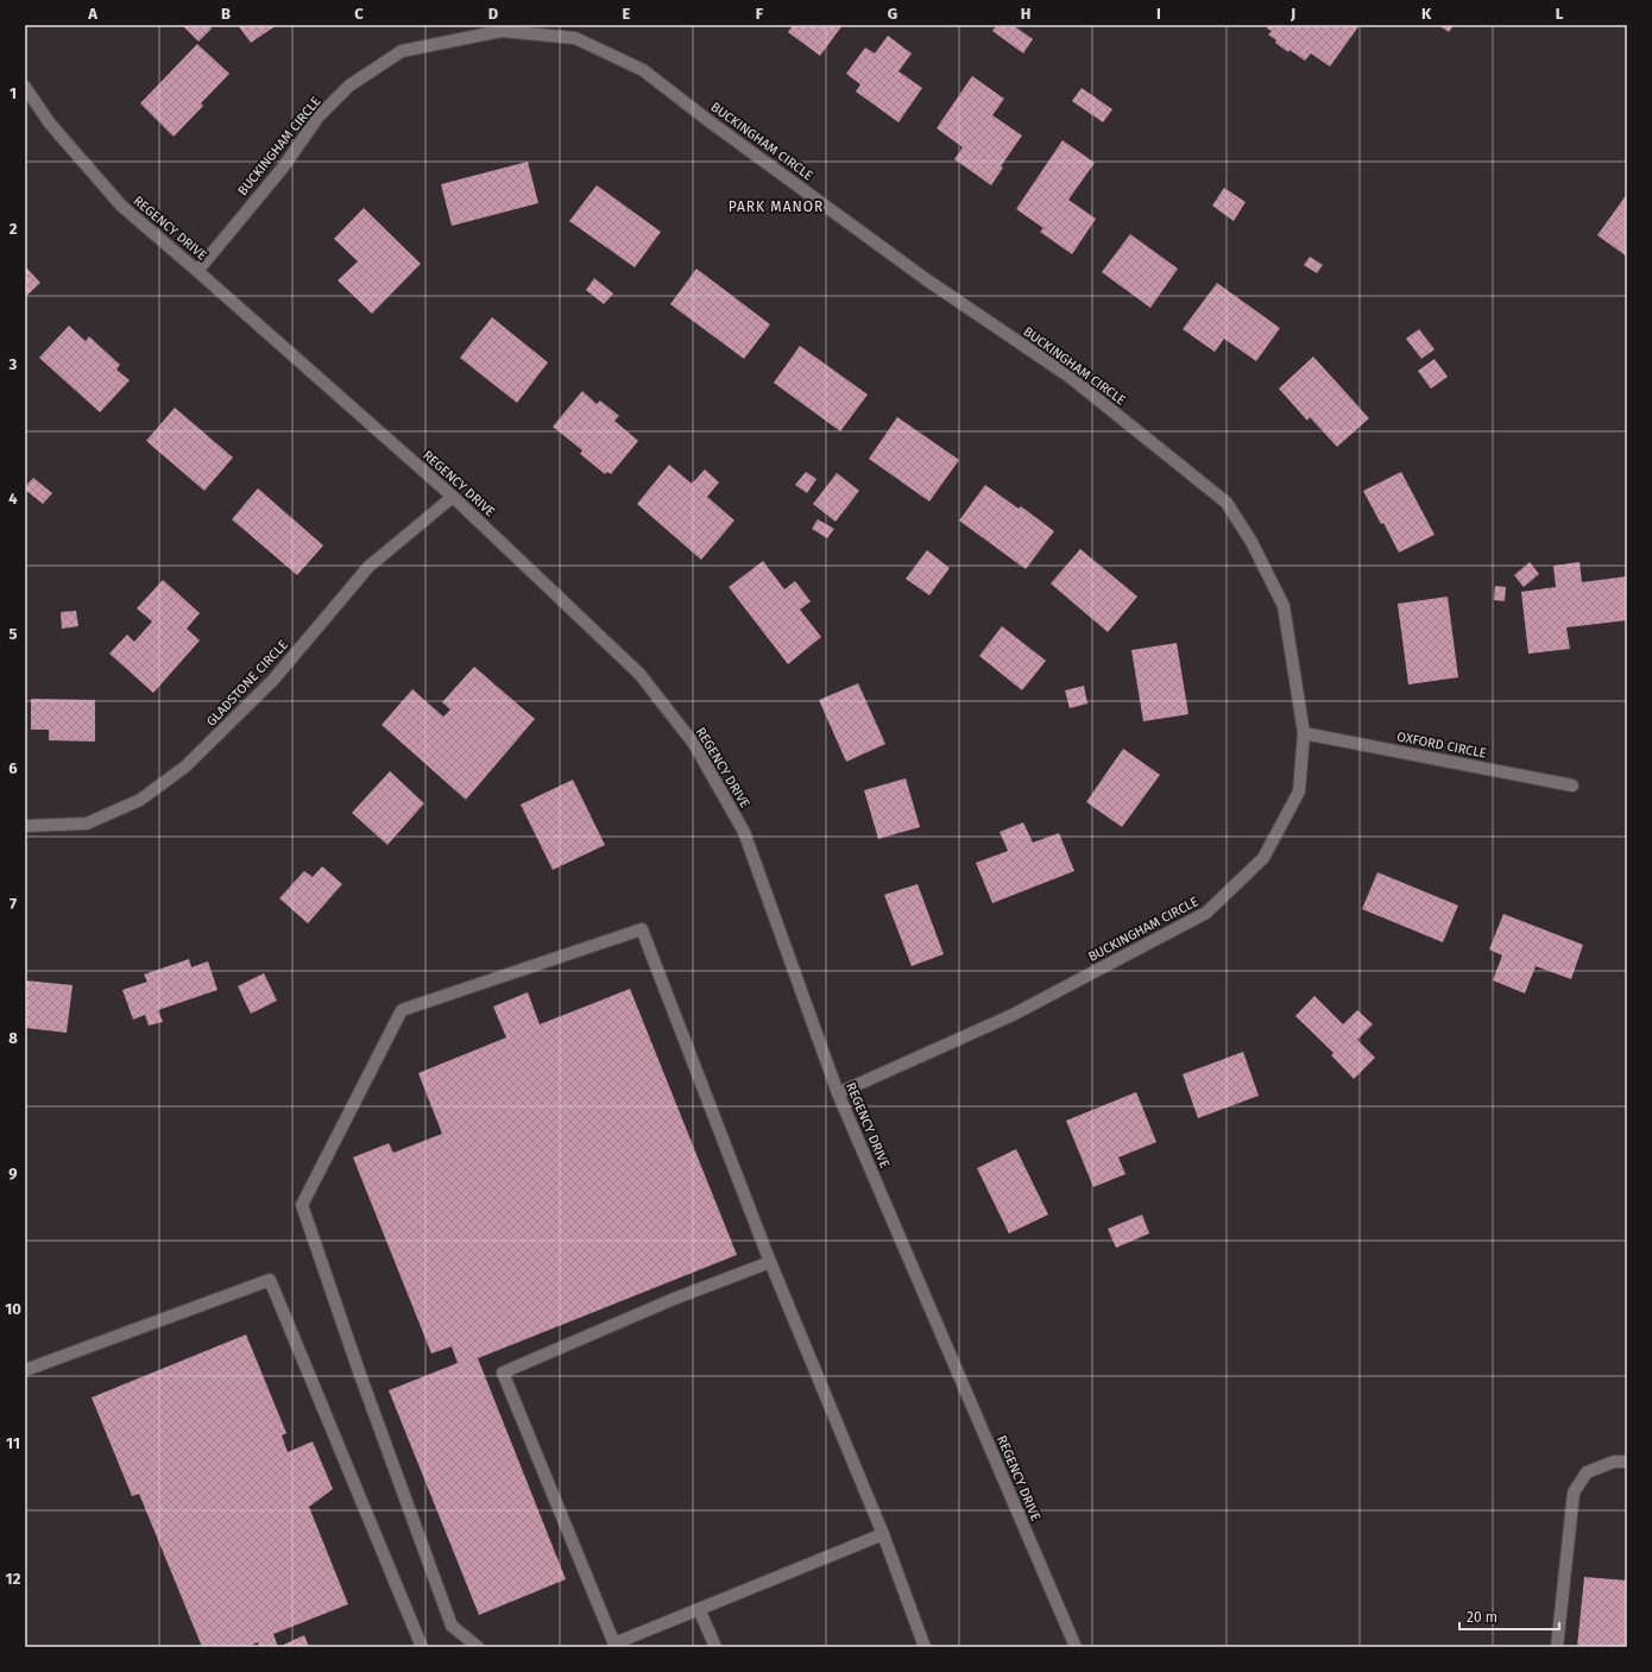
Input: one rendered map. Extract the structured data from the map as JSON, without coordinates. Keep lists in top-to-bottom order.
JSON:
{
  "streets": {
    "street": [
      "BUCKINGHAM CIRCLE",
      "REGENCY DRIVE",
      "GLADSTONE CIRCLE",
      "OXFORD CIRCLE"
    ]
  },
  "crossings": [
    ["BUCKINGHAM CIRCLE", "REGENCY DRIVE"],
    ["BUCKINGHAM CIRCLE", "OXFORD CIRCLE"],
    ["REGENCY DRIVE", "GLADSTONE CIRCLE"]
  ],
  "districts": ["PARK MANOR"],
  "scale_bar": "20 m",
  "grid": {
    "columns": [
      "A",
      "B",
      "C",
      "D",
      "E",
      "F",
      "G",
      "H",
      "I",
      "J",
      "K",
      "L"
    ],
    "rows": [
      "1",
      "2",
      "3",
      "4",
      "5",
      "6",
      "7",
      "8",
      "9",
      "10",
      "11",
      "12"
    ]
  }
}
